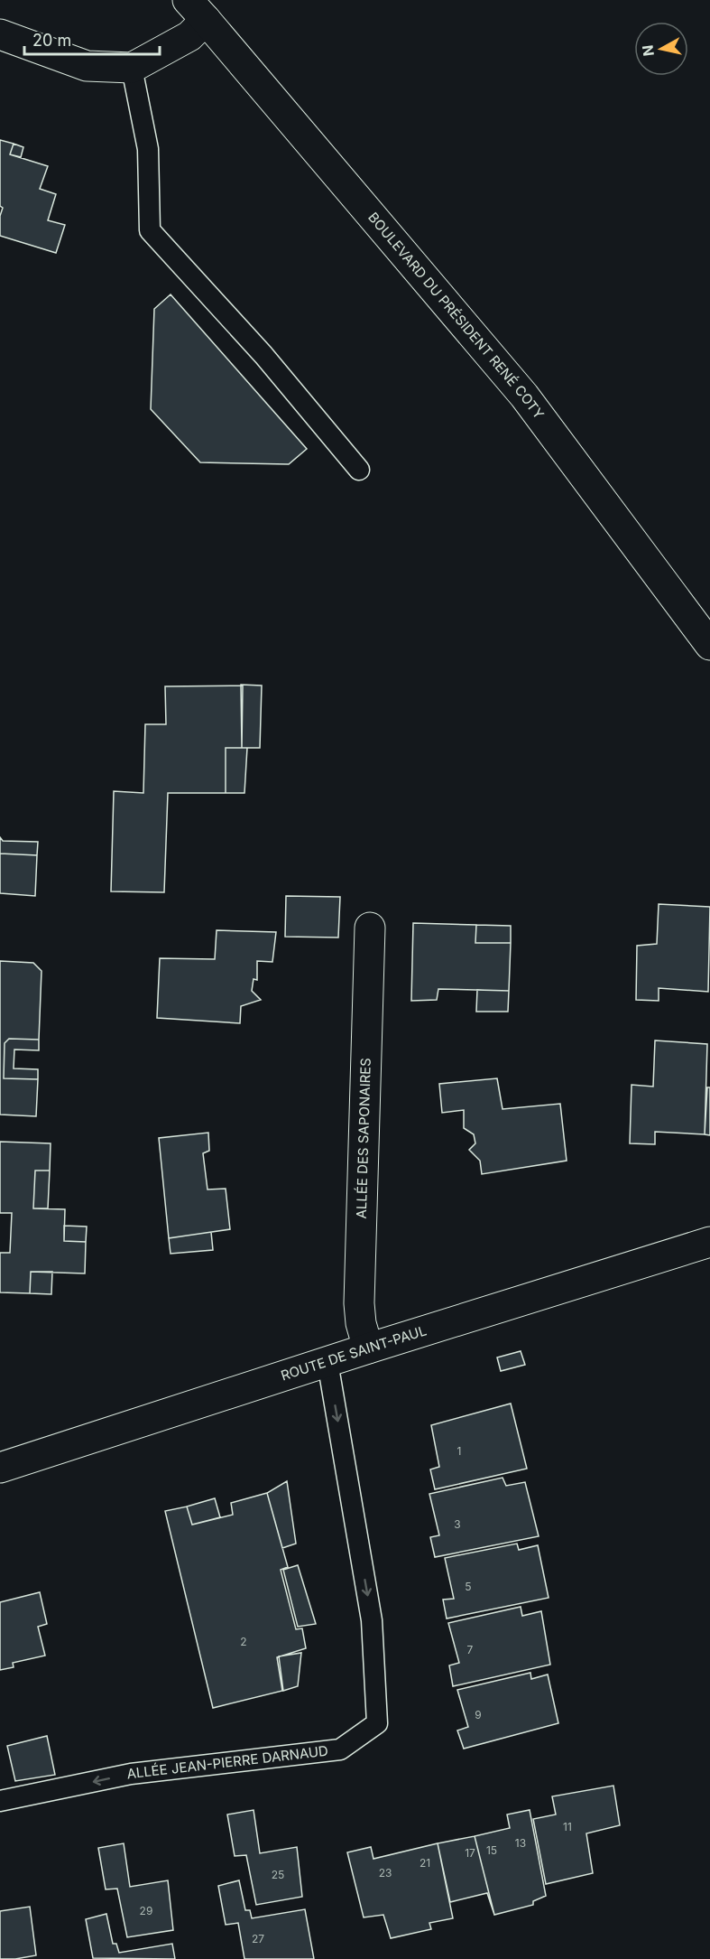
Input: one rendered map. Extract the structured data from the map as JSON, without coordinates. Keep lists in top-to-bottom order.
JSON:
{
  "streets": {
    "street": ["BOULEVARD DU PRÉSIDENT RENÉ COTY", "ALLÉE DES SAPONAIRES", "ROUTE DE SAINT-PAUL"],
    "lane": ["ALLÉE JEAN-PIERRE DARNAUD"]
  },
  "crossings": [
    ["ALLÉE DES SAPONAIRES", "ROUTE DE SAINT-PAUL"],
    ["ROUTE DE SAINT-PAUL", "ALLÉE JEAN-PIERRE DARNAUD"]
  ],
  "house_numbers": [
    "1",
    "3",
    "5",
    "2",
    "7",
    "9",
    "11",
    "13",
    "15",
    "17",
    "21",
    "23",
    "25",
    "29",
    "27"
  ],
  "scale_bar": "20 m",
  "north": "left"
}
